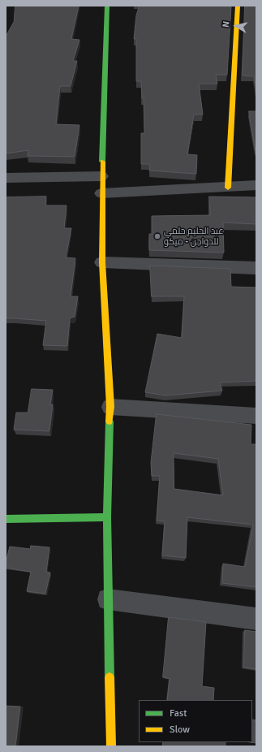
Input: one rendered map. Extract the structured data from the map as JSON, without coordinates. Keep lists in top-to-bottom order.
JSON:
{
  "places": ["عبد الحليم حلمي للدواجن - ميكو"],
  "legend": ["Fast", "Slow"],
  "north": "left"
}
